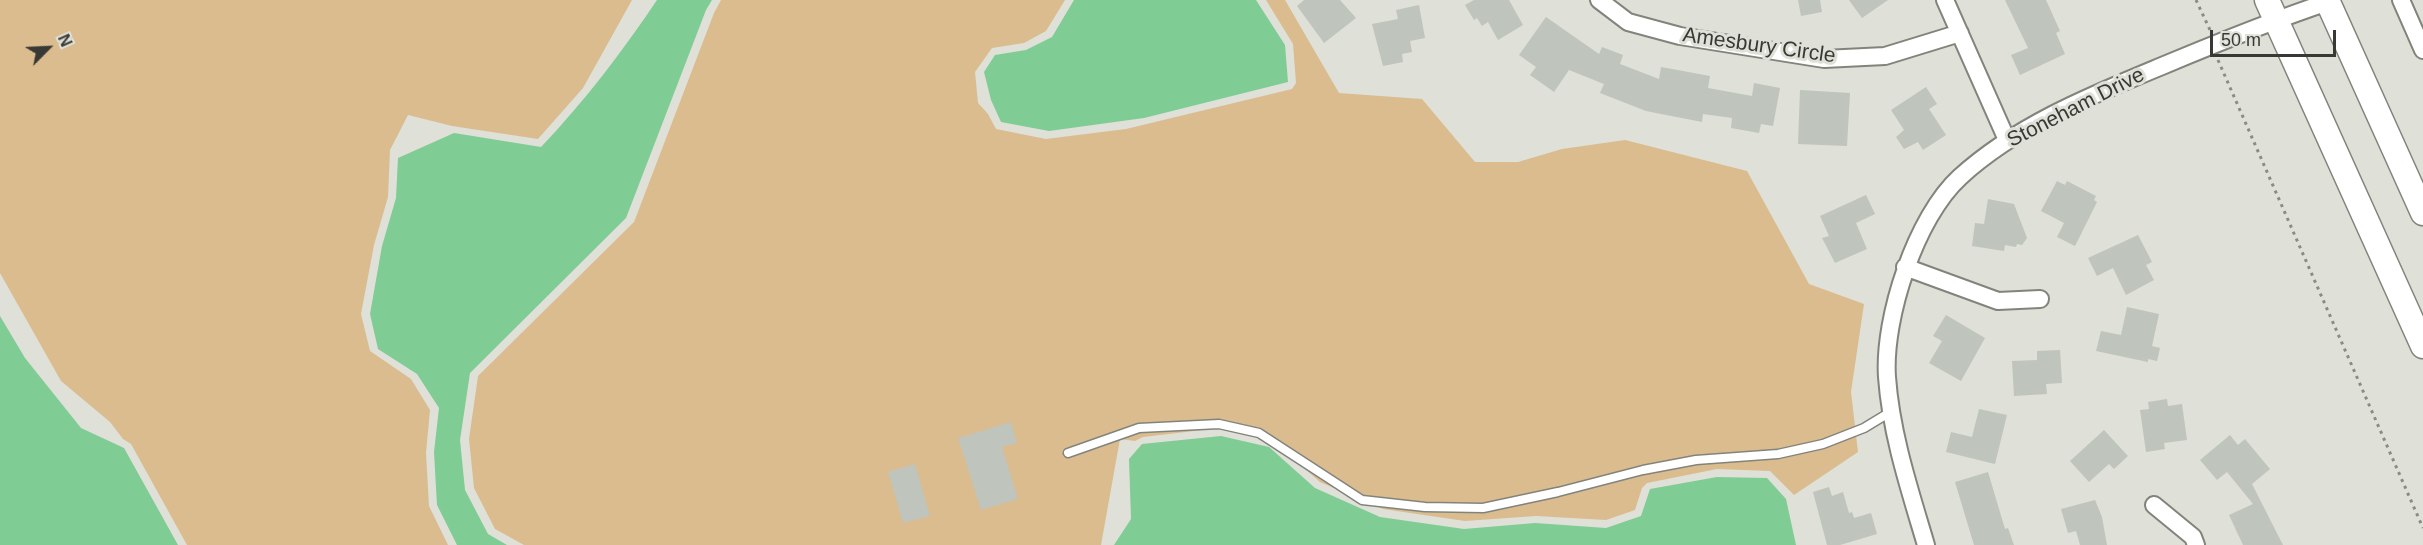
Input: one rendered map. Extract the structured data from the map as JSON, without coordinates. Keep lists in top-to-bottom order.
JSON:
{
  "streets": {
    "street": ["Amesbury Circle", "Stoneham Drive"]
  },
  "scale_bar": "50 m",
  "north": "top right"
}
